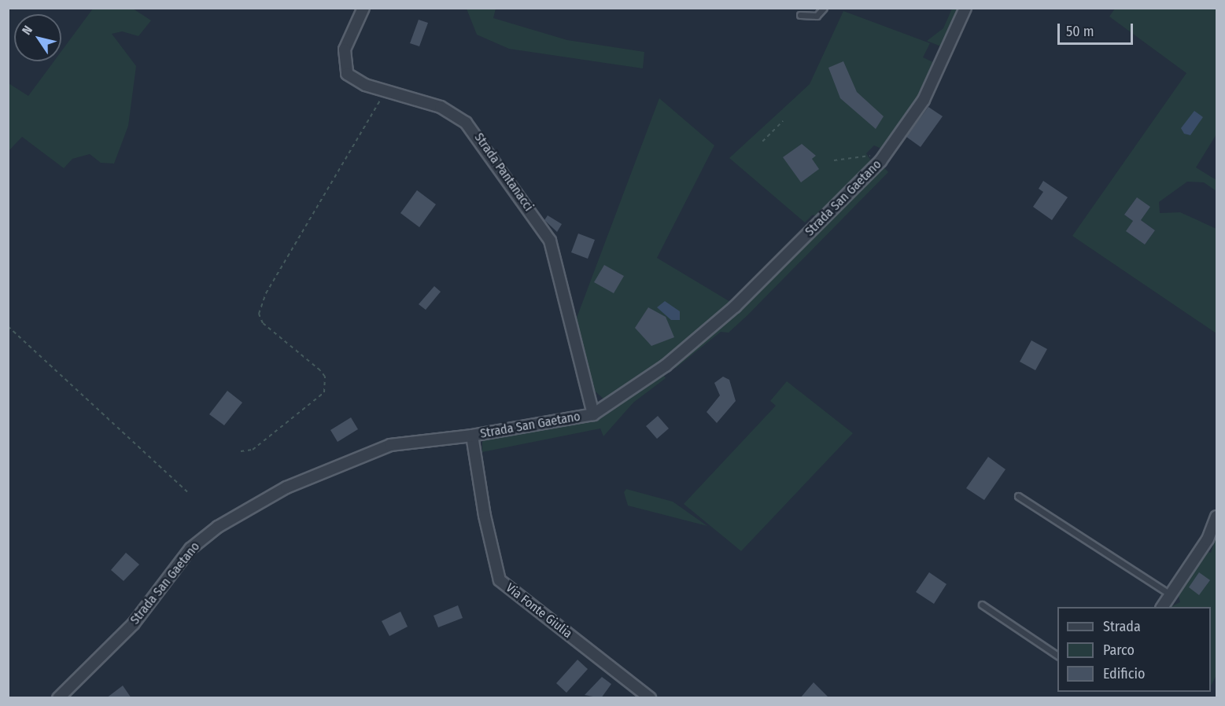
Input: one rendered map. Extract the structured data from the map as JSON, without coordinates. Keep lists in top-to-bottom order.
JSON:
{
  "streets": {
    "street": ["Strada Pantanacci", "Strada San Gaetano", "Via Fonte Giulia"]
  },
  "crossings": [
    ["Strada Pantanacci", "Strada San Gaetano"],
    ["Strada San Gaetano", "Via Fonte Giulia"]
  ],
  "legend": ["Strada", "Parco", "Edificio"],
  "scale_bar": "50 m",
  "north": "top left"
}
